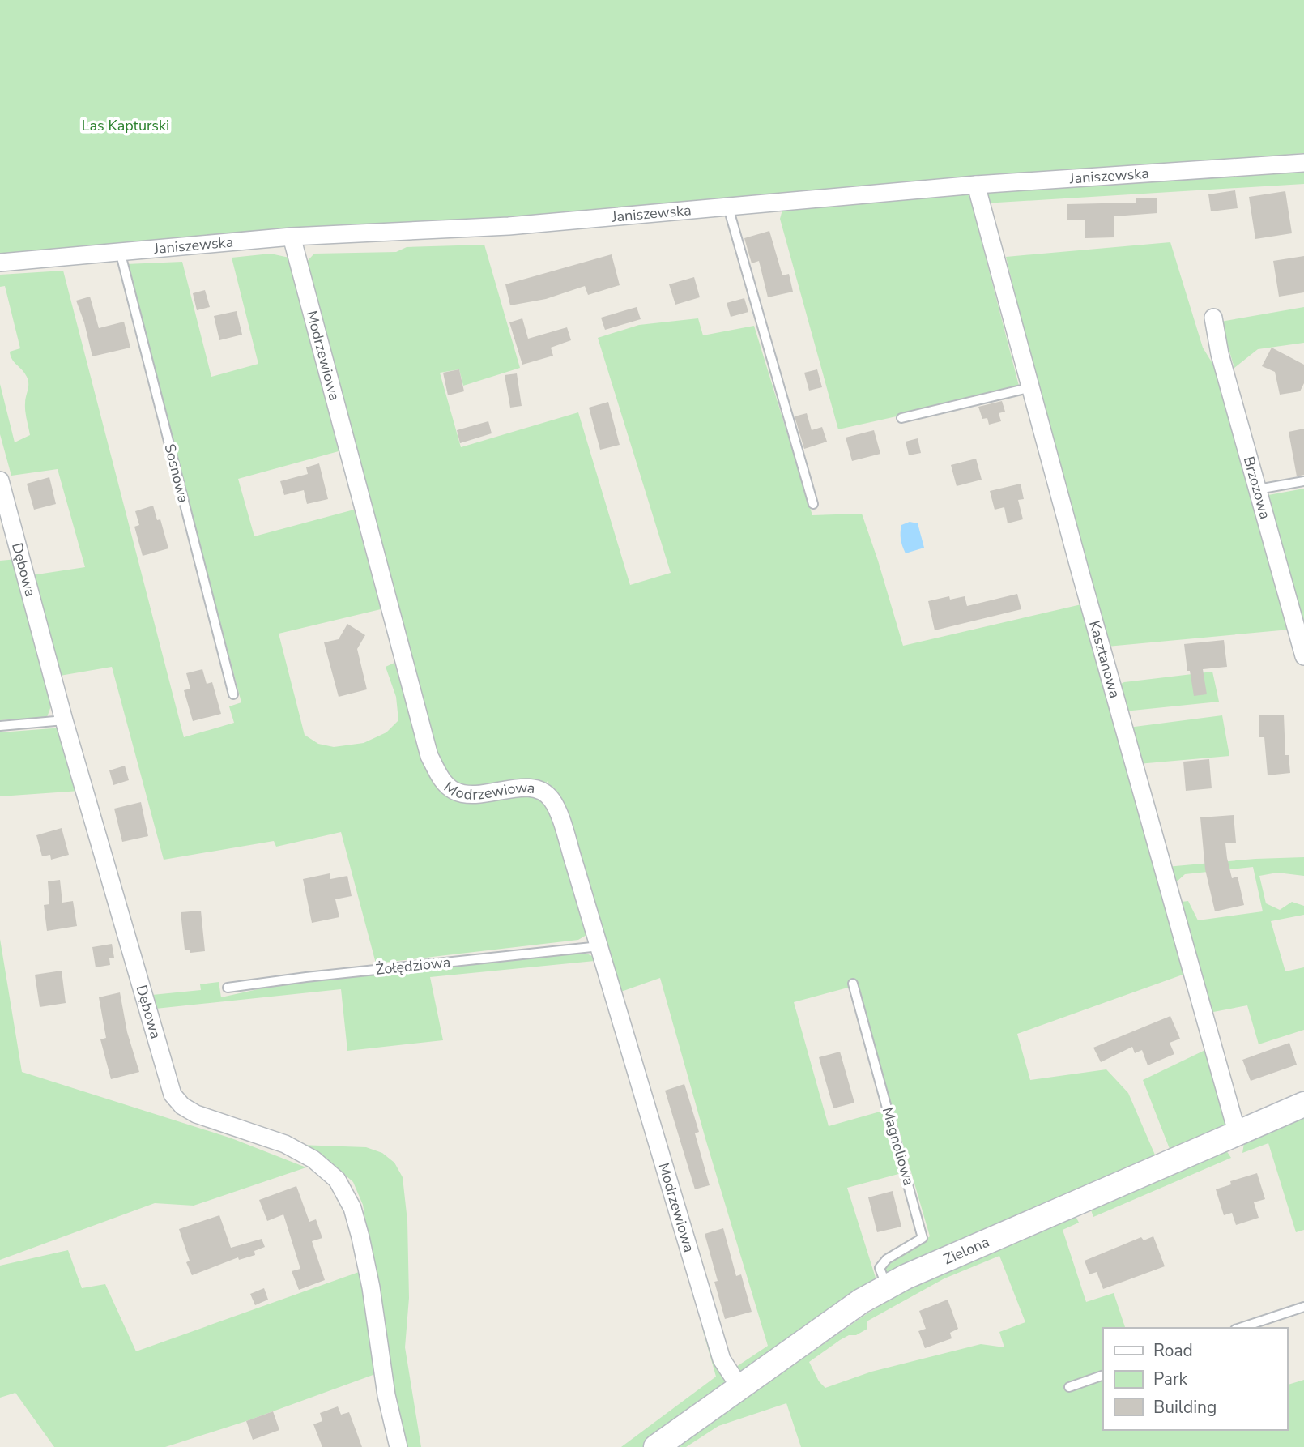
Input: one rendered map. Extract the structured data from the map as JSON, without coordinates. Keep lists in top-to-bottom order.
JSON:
{
  "streets": {
    "street": [
      "Janiszewska",
      "Modrzewiowa",
      "Brzozowa",
      "Dębowa",
      "Kasztanowa",
      "Zielona"
    ],
    "lane": ["Sosnowa", "Żołędziowa", "Magnoliowa"]
  },
  "crossings": [
    ["Janiszewska", "Modrzewiowa"],
    ["Janiszewska", "Sosnowa"],
    ["Janiszewska", "Kasztanowa"],
    ["Modrzewiowa", "Żołędziowa"],
    ["Modrzewiowa", "Zielona"],
    ["Kasztanowa", "Zielona"],
    ["Magnoliowa", "Zielona"]
  ],
  "parks": ["Las Kapturski"],
  "legend": ["Road", "Park", "Building"]
}
